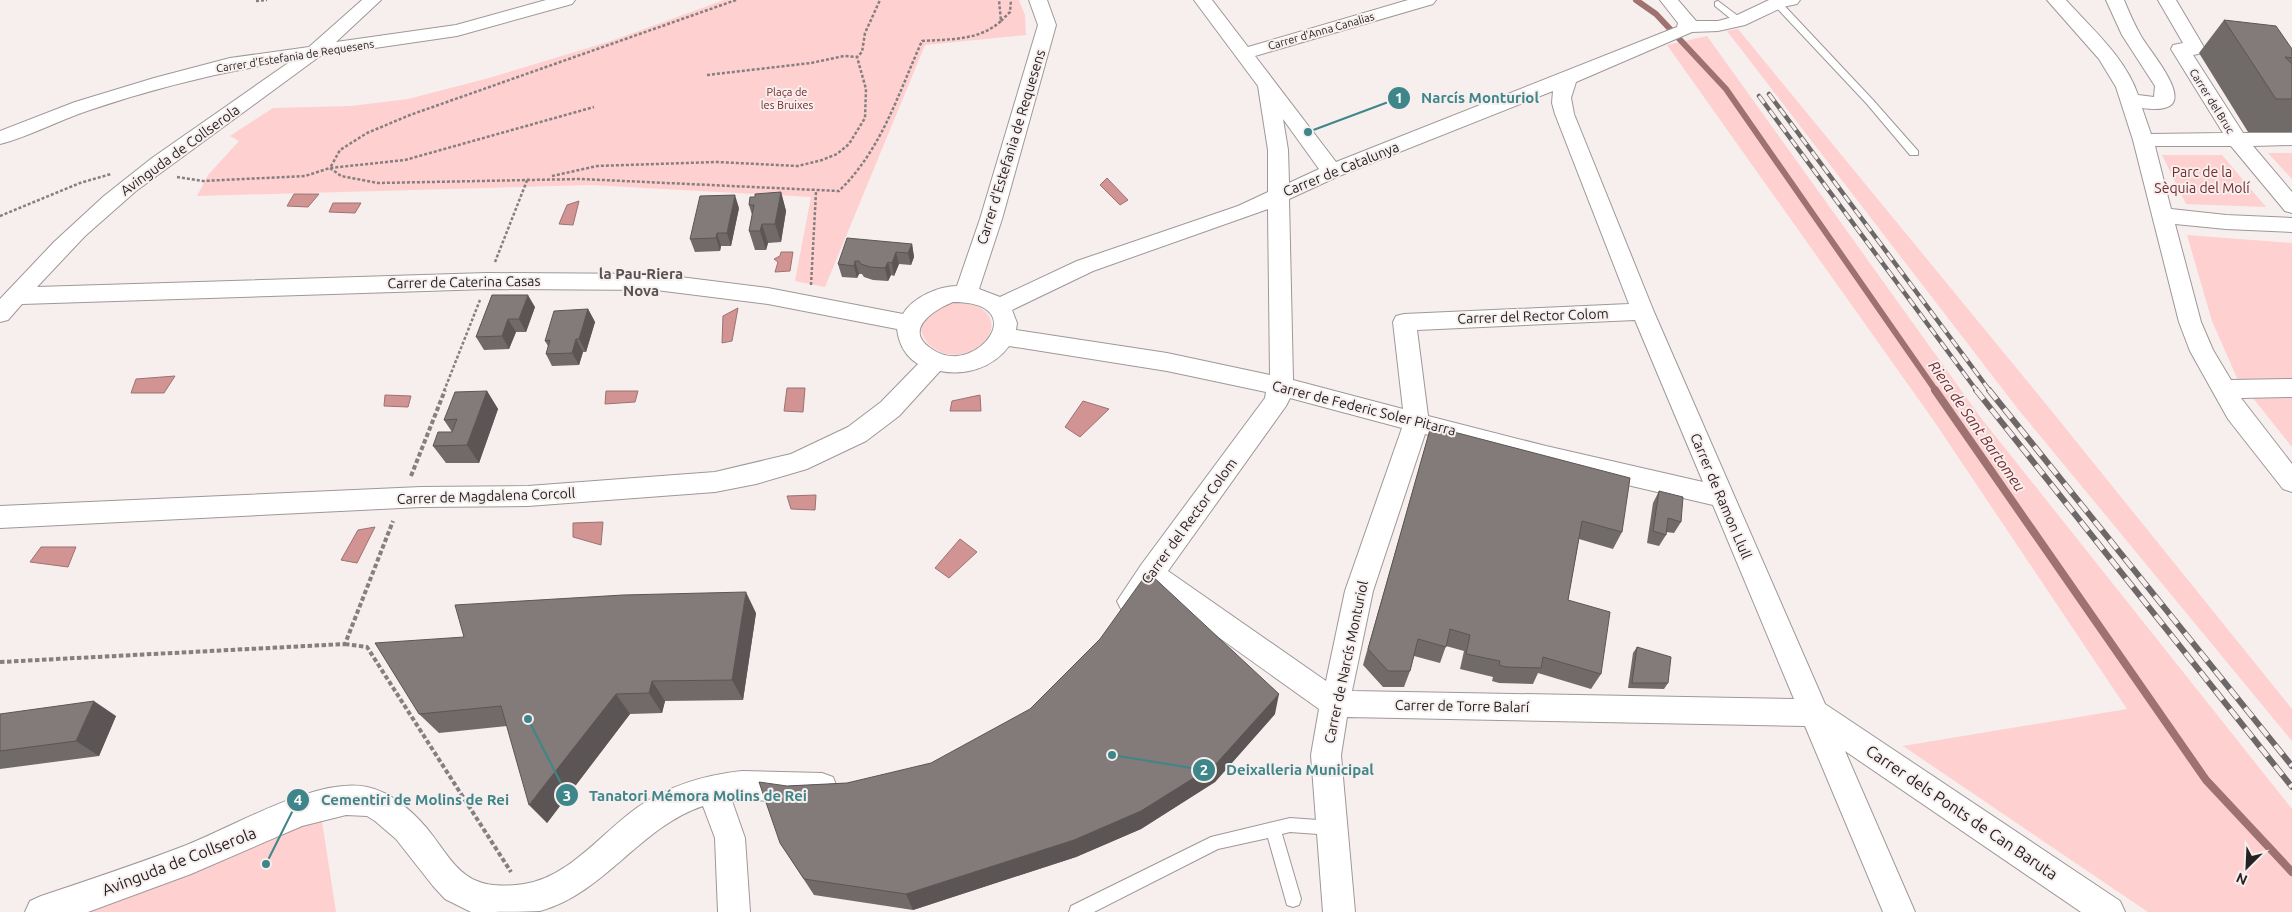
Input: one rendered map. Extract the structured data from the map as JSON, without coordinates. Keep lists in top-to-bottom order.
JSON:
{
  "streets": {
    "street": [
      "Carrer d'Anna Canalias",
      "Carrer d'Estefania de Requesens",
      "Carrer del Bruc",
      "Avinguda de Collserola",
      "Carrer de Catalunya",
      "Carrer de Caterina Casas",
      "Carrer del Rector Colom",
      "Carrer de Federic Soler Pitarra",
      "Carrer de Magdalena Corcoll",
      "Carrer de Ramon Llull",
      "Carrer de Narcís Monturiol",
      "Carrer de Torre Balarí",
      "Carrer dels Ponts de Can Baruta"
    ]
  },
  "crossings": [
    ["Carrer d'Estefania de Requesens", "Avinguda de Collserola"],
    ["Carrer d'Estefania de Requesens", "Carrer de Catalunya"],
    ["Carrer d'Estefania de Requesens", "Carrer de Caterina Casas"],
    ["Carrer d'Estefania de Requesens", "Carrer de Federic Soler Pitarra"],
    ["Carrer d'Estefania de Requesens", "Carrer de Magdalena Corcoll"],
    ["Avinguda de Collserola", "Carrer de Caterina Casas"],
    ["Carrer de Catalunya", "Carrer de Caterina Casas"],
    ["Carrer de Catalunya", "Carrer del Rector Colom"],
    ["Carrer de Catalunya", "Carrer de Federic Soler Pitarra"],
    ["Carrer de Catalunya", "Carrer de Magdalena Corcoll"],
    ["Carrer de Catalunya", "Carrer de Ramon Llull"],
    ["Carrer de Caterina Casas", "Carrer de Federic Soler Pitarra"],
    ["Carrer de Caterina Casas", "Carrer de Magdalena Corcoll"],
    ["Carrer del Rector Colom", "Carrer de Federic Soler Pitarra"],
    ["Carrer del Rector Colom", "Carrer de Ramon Llull"],
    ["Carrer del Rector Colom", "Carrer de Narcís Monturiol"],
    ["Carrer de Federic Soler Pitarra", "Carrer de Magdalena Corcoll"],
    ["Carrer de Federic Soler Pitarra", "Carrer de Ramon Llull"],
    ["Carrer de Federic Soler Pitarra", "Carrer de Narcís Monturiol"],
    ["Carrer de Ramon Llull", "Carrer de Torre Balarí"],
    ["Carrer de Ramon Llull", "Carrer dels Ponts de Can Baruta"],
    ["Carrer de Narcís Monturiol", "Carrer de Torre Balarí"],
    ["Carrer de Torre Balarí", "Carrer dels Ponts de Can Baruta"]
  ],
  "districts": ["la Pau-Riera Nova"],
  "water": ["Riera de Sant Bartomeu"],
  "parks": ["Plaça de les Bruixes", "Parc de la Sèquia del Molí"],
  "places": [
    "Narcís Monturiol",
    "Tanatori Mémora Molins de Rei",
    "Deixalleria Municipal",
    "Cementiri de Molins de Rei"
  ],
  "north": "bottom left"
}
